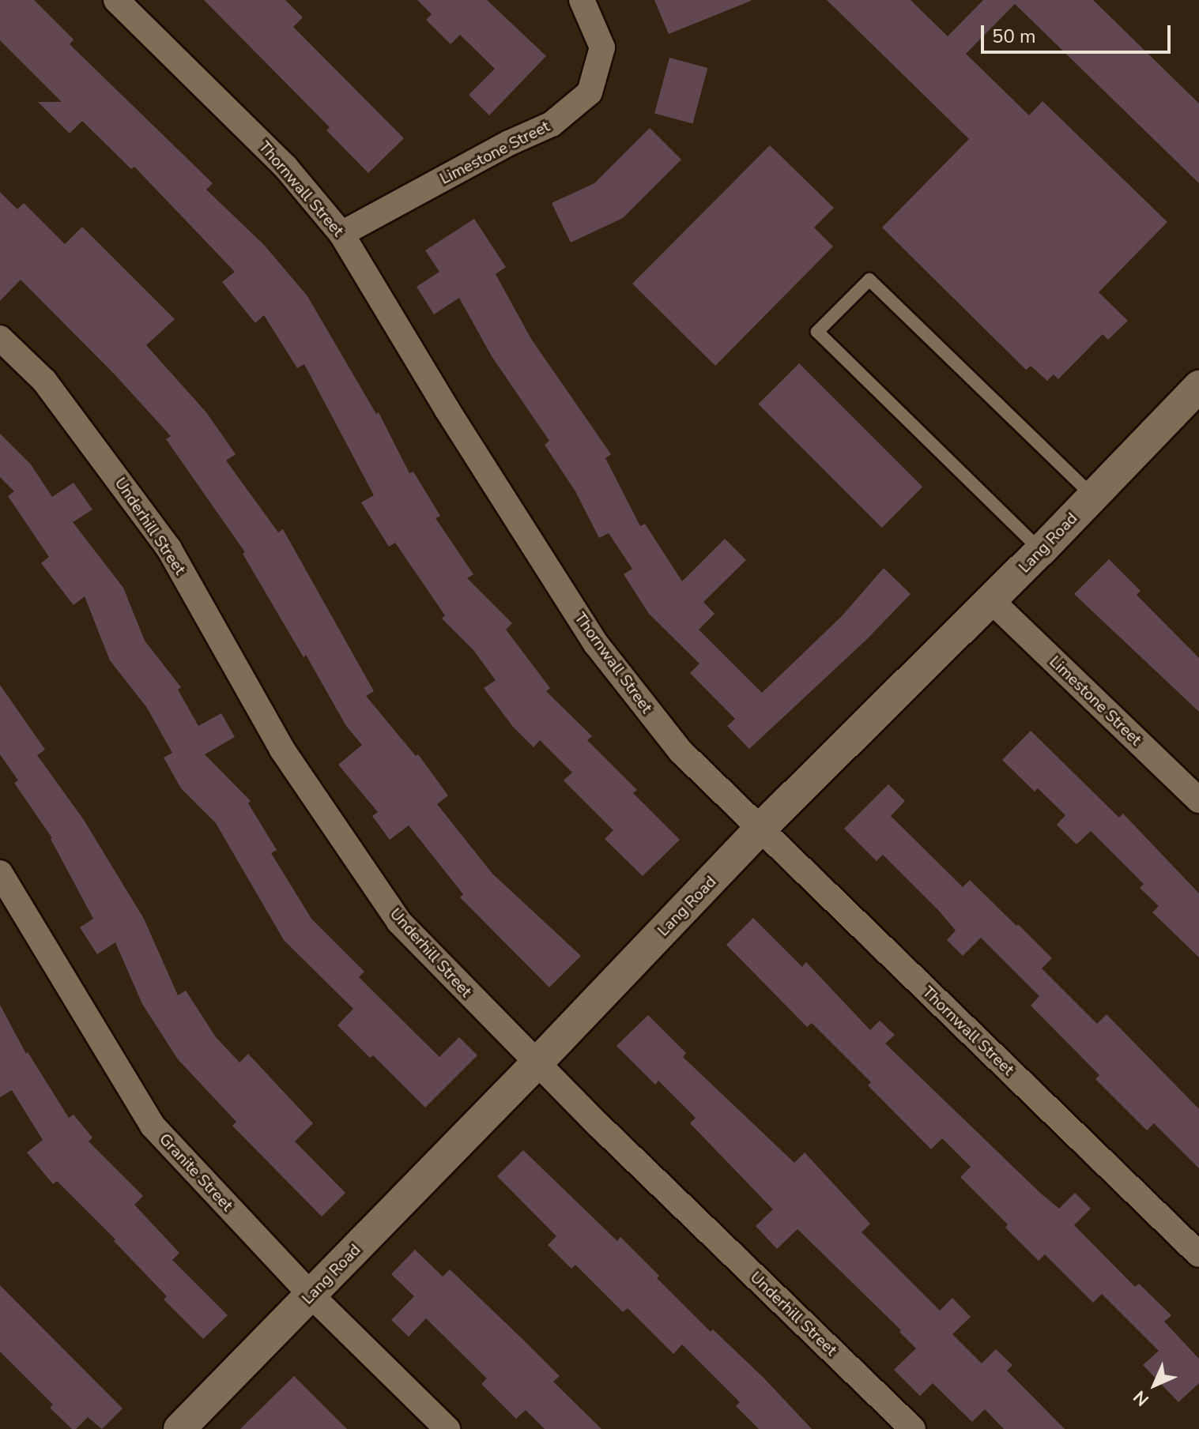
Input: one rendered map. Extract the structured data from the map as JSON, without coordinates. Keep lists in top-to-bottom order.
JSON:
{
  "streets": {
    "street": [
      "Limestone Street",
      "Thornwall Street",
      "Underhill Street",
      "Lang Road",
      "Granite Street"
    ]
  },
  "crossings": [
    ["Limestone Street", "Thornwall Street"],
    ["Limestone Street", "Lang Road"],
    ["Thornwall Street", "Lang Road"],
    ["Underhill Street", "Lang Road"],
    ["Lang Road", "Granite Street"]
  ],
  "scale_bar": "50 m",
  "north": "bottom left"
}
